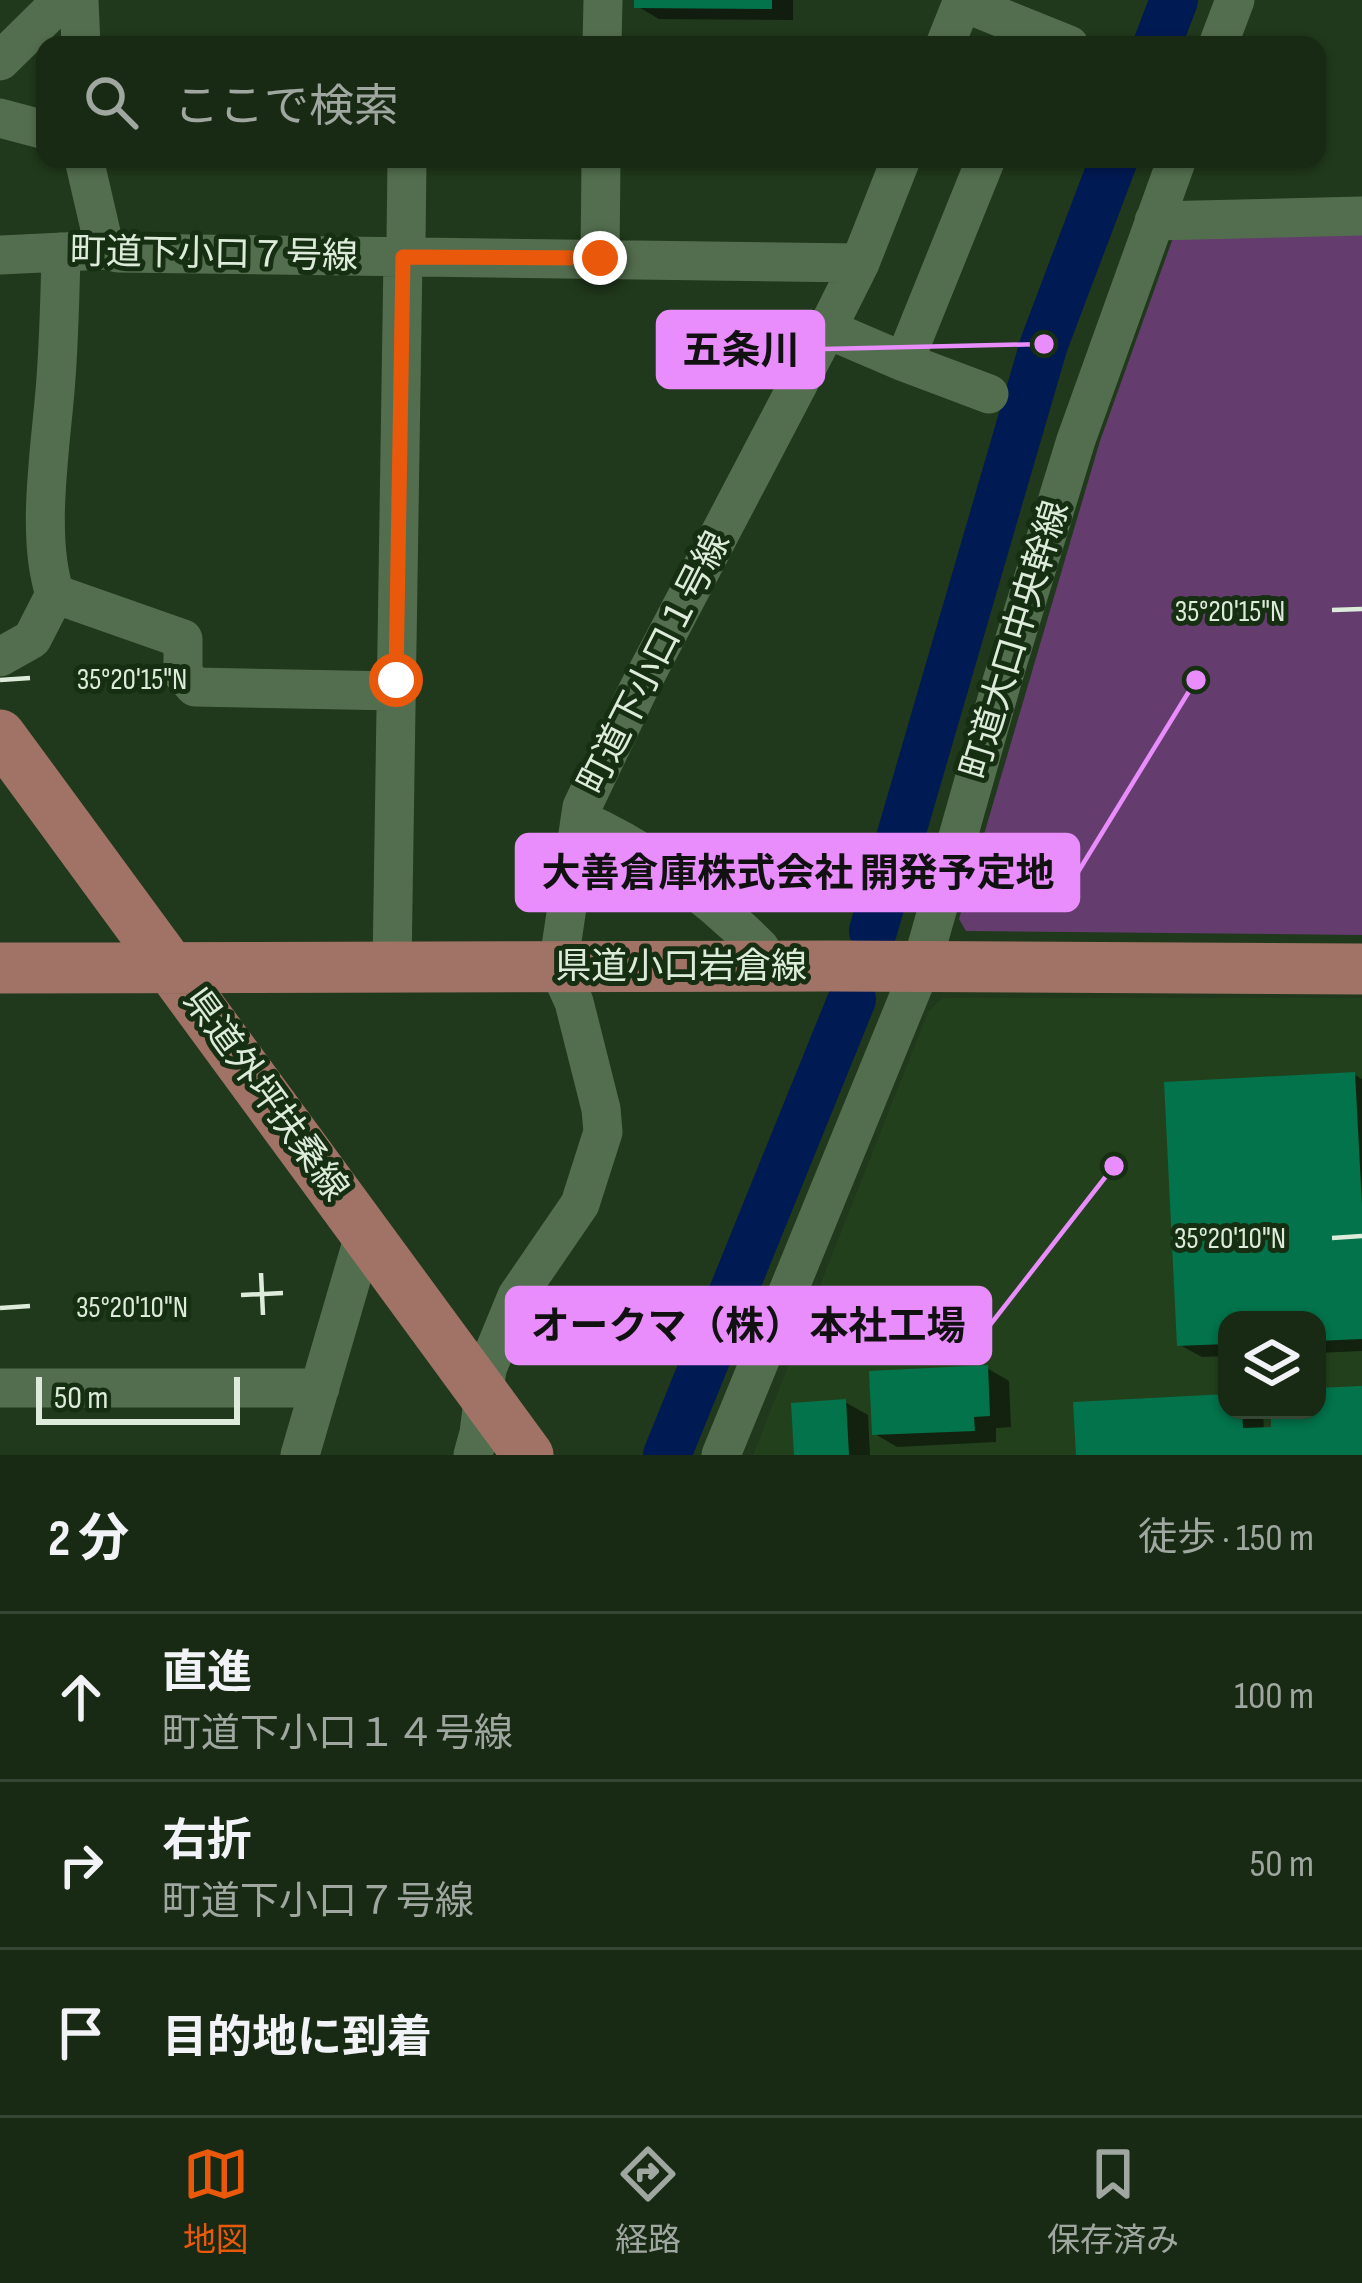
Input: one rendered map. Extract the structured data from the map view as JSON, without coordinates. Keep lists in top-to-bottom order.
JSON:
{
  "streets": {
    "main road": ["県道小口岩倉線", "県道外坪扶桑線"],
    "street": ["町道下小口７号線", "町道大口中央幹線", "町道下小口１号線"]
  },
  "crossings": [
    ["町道下小口７号線", "町道下小口１号線"],
    ["町道大口中央幹線", "県道小口岩倉線"],
    ["町道下小口１号線", "県道小口岩倉線"],
    ["県道小口岩倉線", "県道外坪扶桑線"]
  ],
  "places": ["五条川", "大善倉庫株式会社 開発予定地", "オークマ（株） 本社工場"],
  "scale_bar": "50 m",
  "page": {
    "search": "ここで検索",
    "scale": "50 m",
    "heading": ["2 分", "徒歩 · 150 m"],
    "list": [
      ["直進", "町道下小口１４号線", "100 m"],
      ["右折", "町道下小口７号線", "50 m"],
      "目的地に到着"
    ],
    "nav": ["地図", "経路", "保存済み"]
  },
  "coordinates": ["35°20'15\"N", "35°20'10\"N"]
}
